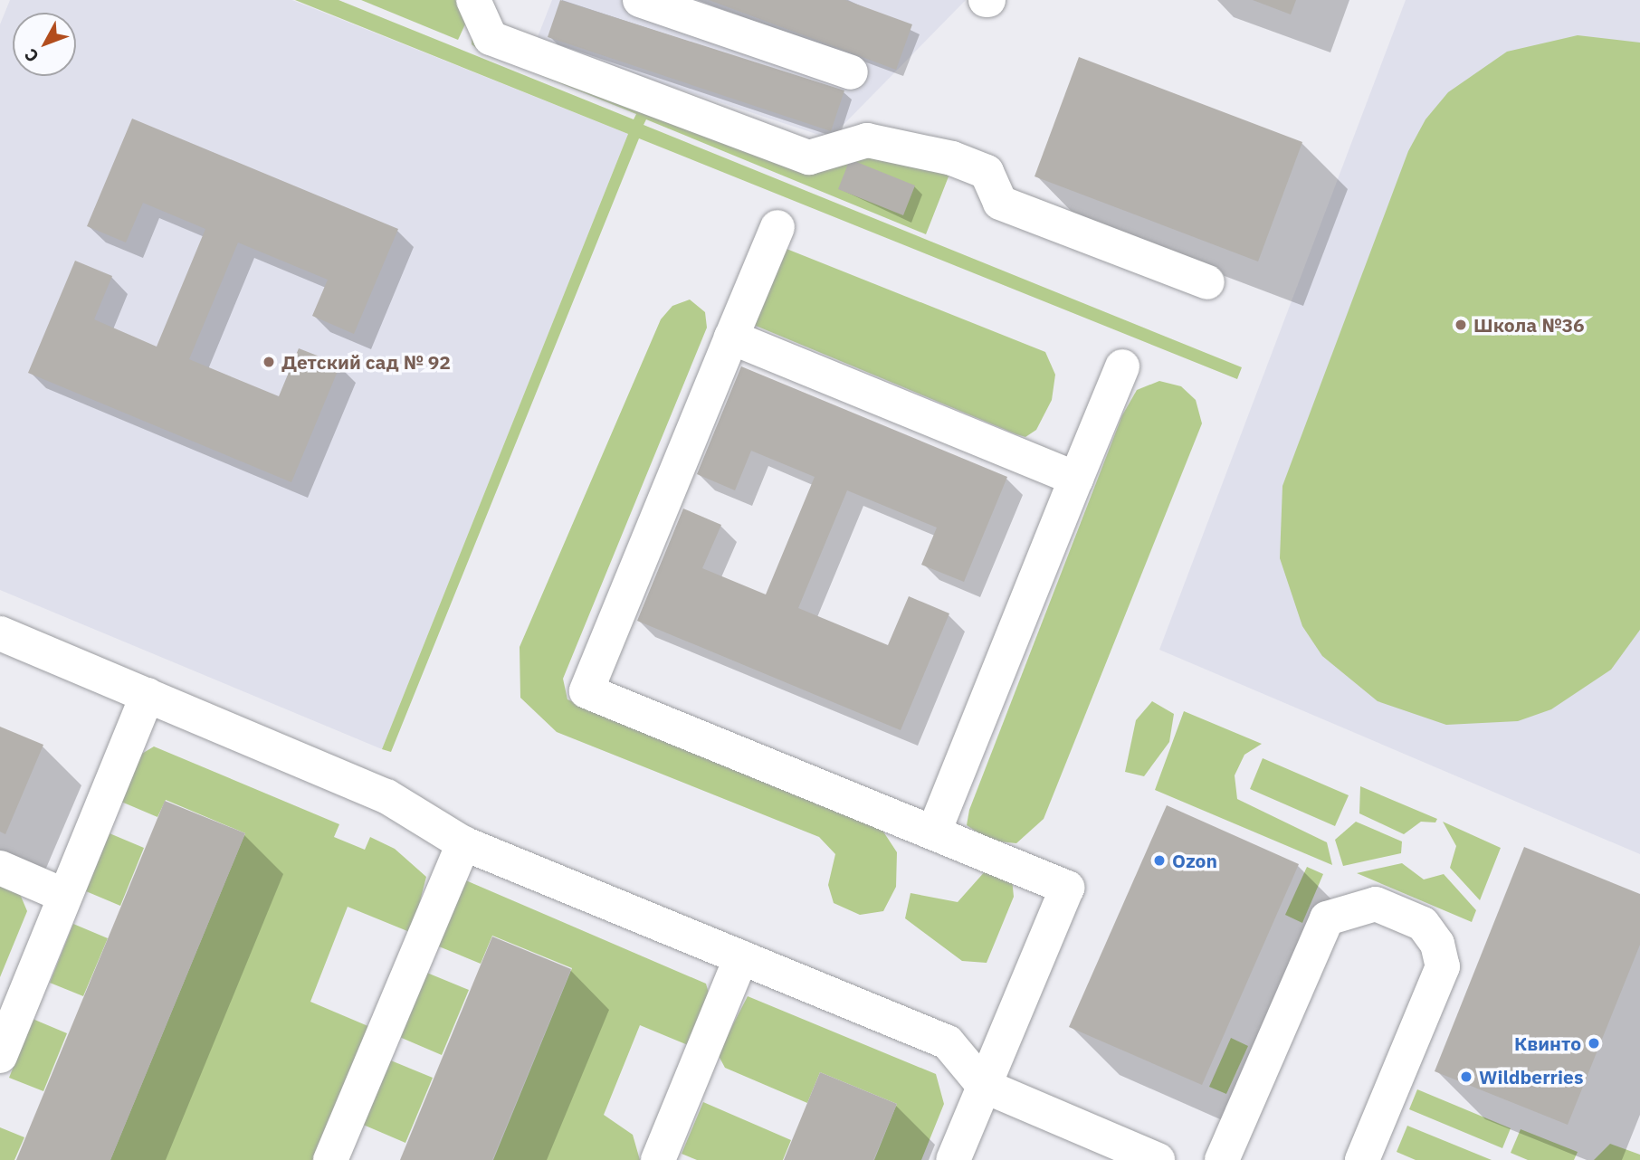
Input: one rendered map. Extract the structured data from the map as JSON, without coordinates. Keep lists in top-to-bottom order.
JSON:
{
  "places": [
    "Школа №36",
    "Детский сад № 92",
    "Ozon",
    "Квинто",
    "Wildberries"
  ],
  "north": "bottom left"
}
